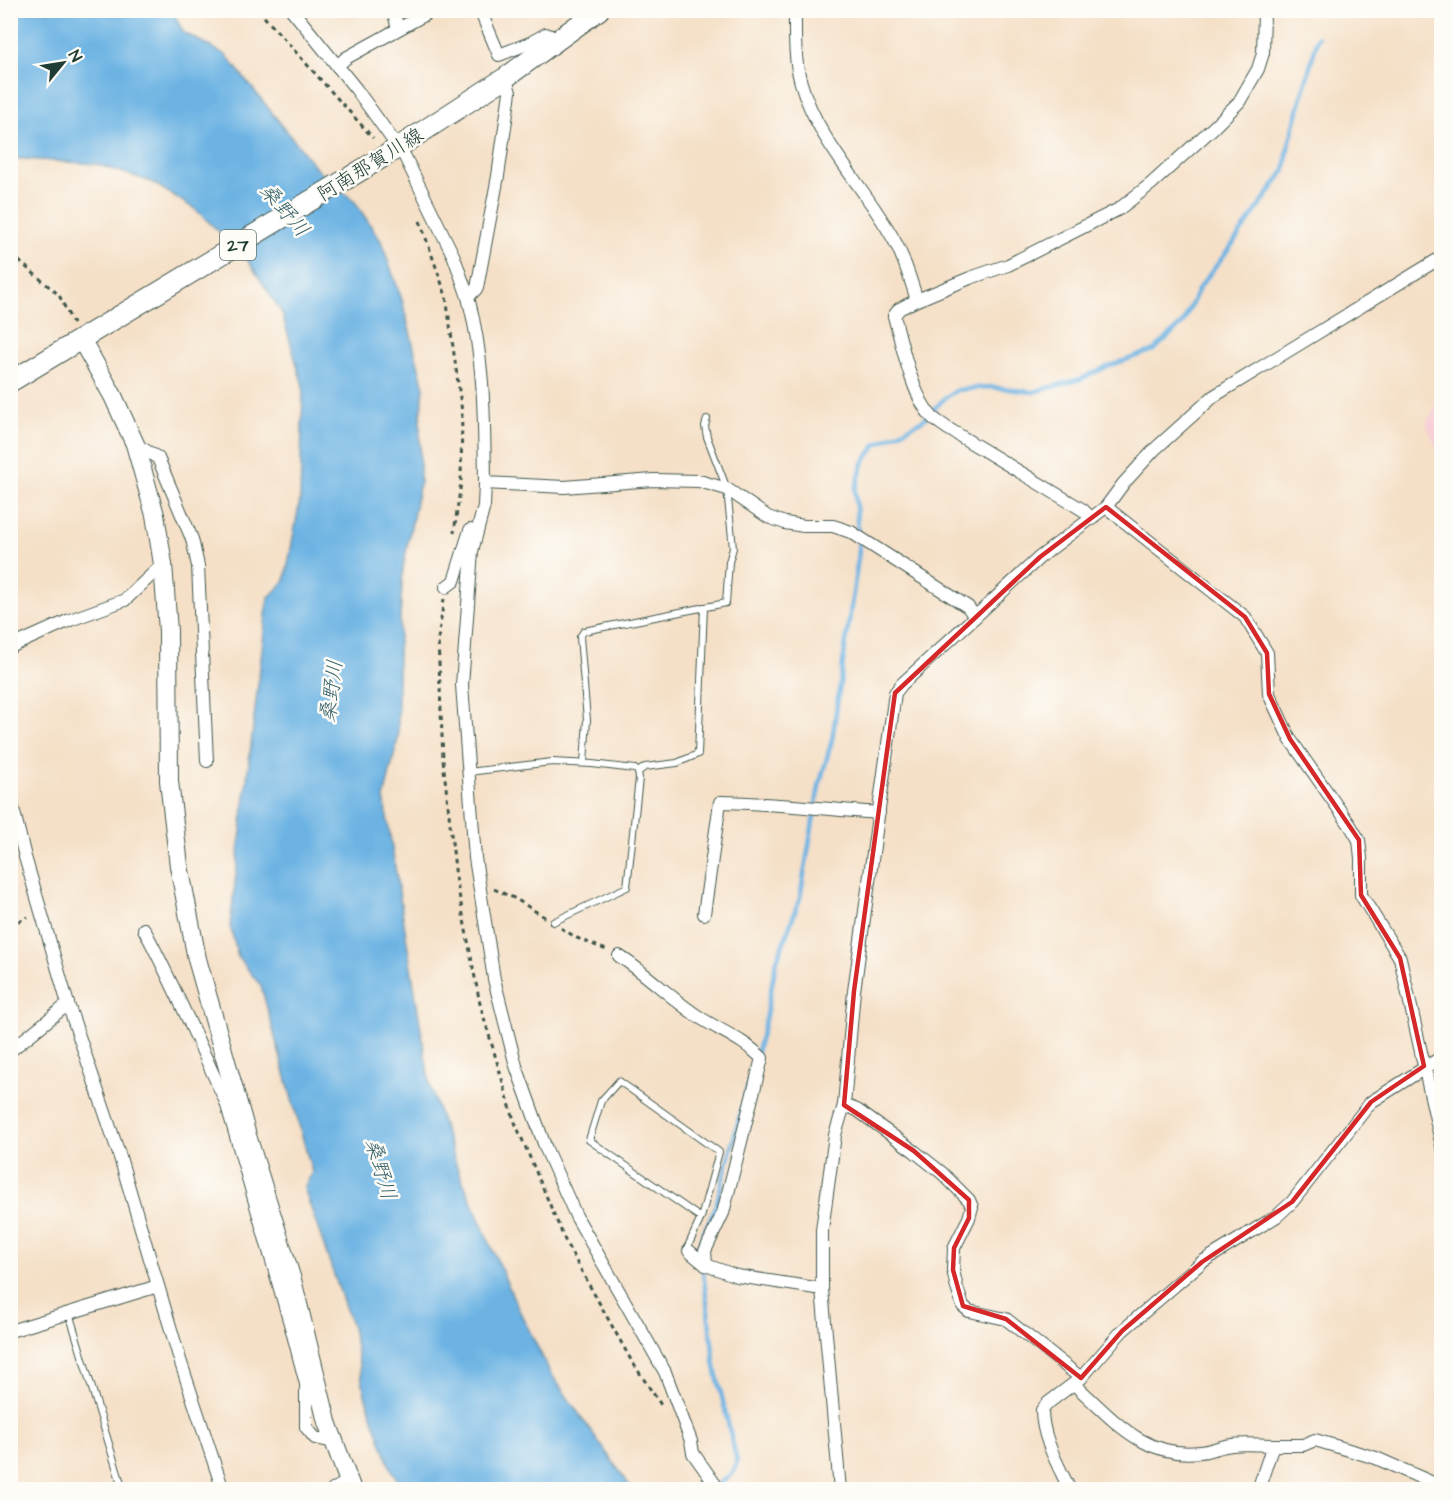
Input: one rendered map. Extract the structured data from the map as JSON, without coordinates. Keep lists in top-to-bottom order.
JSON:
{
  "streets": {
    "main road": ["阿南那賀川線", "27"]
  },
  "water": ["桑野川"],
  "north": "top right"
}
